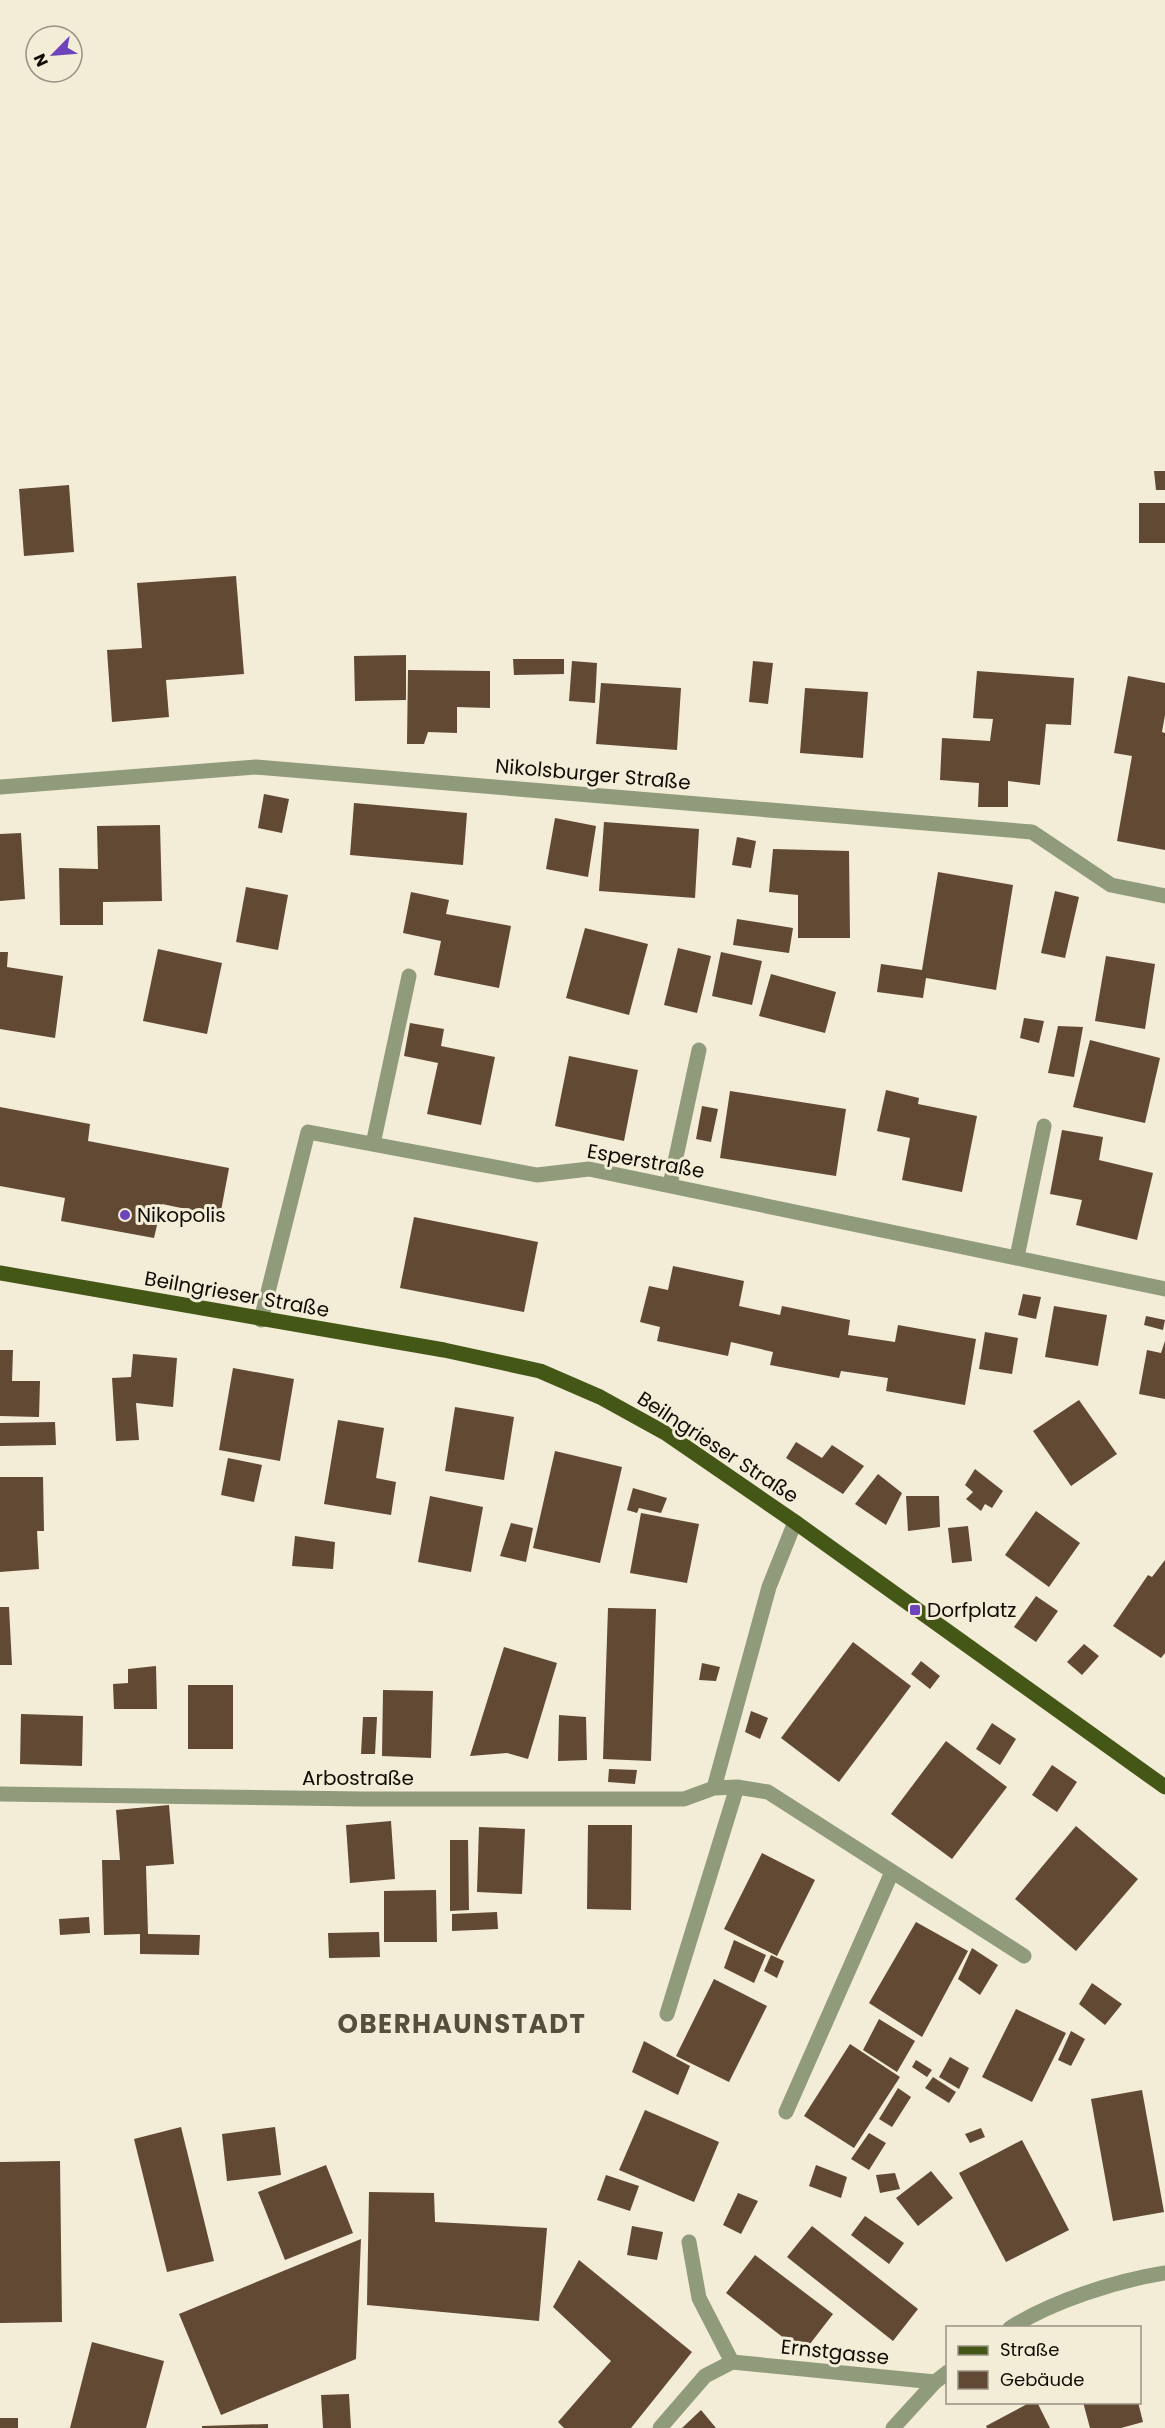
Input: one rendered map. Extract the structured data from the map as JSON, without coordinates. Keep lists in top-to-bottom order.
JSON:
{
  "streets": {
    "main road": ["Beilngrieser Straße"],
    "street": [
      "Nikolsburger Straße",
      "Esperstraße",
      "Arbostraße",
      "Ernstgasse"
    ]
  },
  "crossings": [
    ["Esperstraße", "Beilngrieser Straße"]
  ],
  "districts": ["OBERHAUNSTADT"],
  "places": {
    "other": ["Nikopolis"],
    "transit": ["Dorfplatz"]
  },
  "legend": ["Straße", "Gebäude"],
  "north": "bottom left"
}
